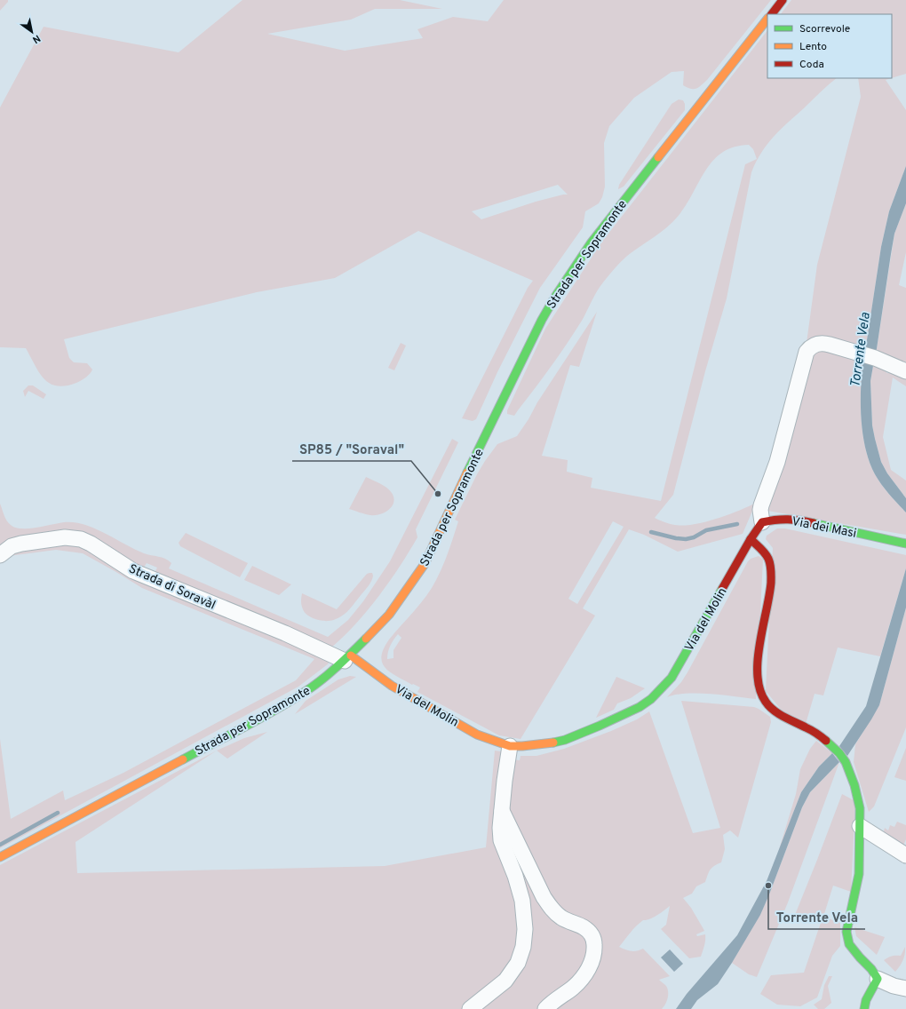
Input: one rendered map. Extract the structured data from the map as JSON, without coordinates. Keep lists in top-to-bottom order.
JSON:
{
  "streets": {
    "street": [
      "Strada per Sopramonte",
      "Via dei Masi",
      "Strada di Soravàl",
      "Via del Molin"
    ]
  },
  "crossings": [
    ["Strada per Sopramonte", "Strada di Soravàl"],
    ["Strada per Sopramonte", "Via del Molin"],
    ["Strada di Soravàl", "Via del Molin"]
  ],
  "water": ["Torrente Vela"],
  "places": ["SP85 / \"Soraval\"", "Torrente Vela"],
  "legend": ["Scorrevole", "Lento", "Coda"],
  "north": "bottom right"
}
